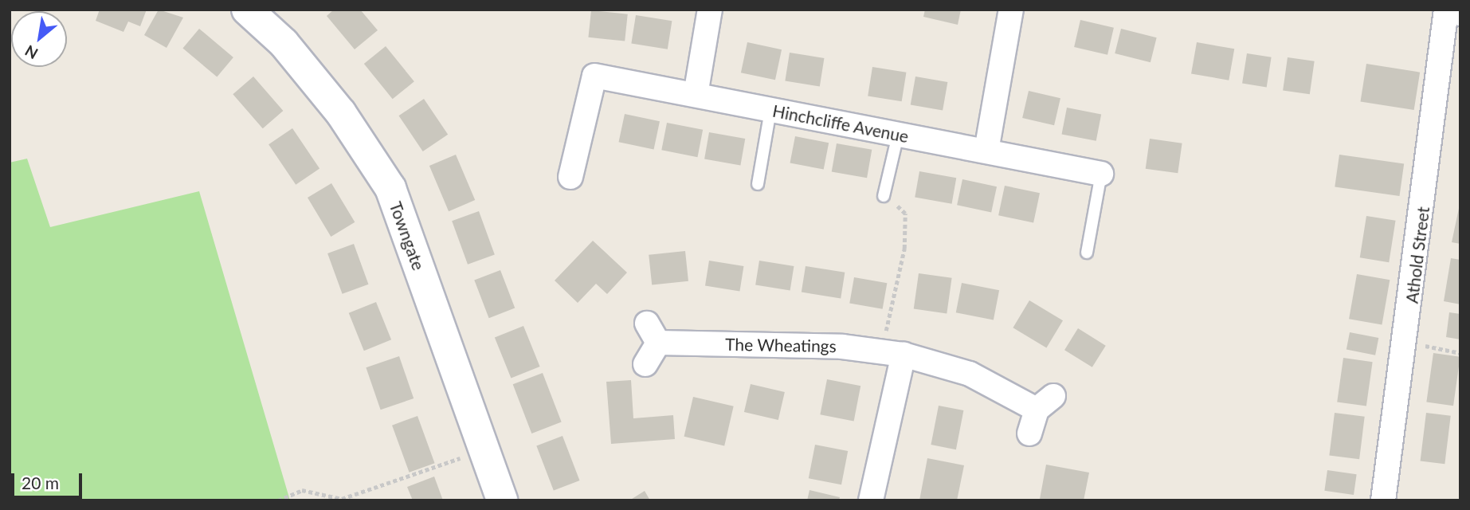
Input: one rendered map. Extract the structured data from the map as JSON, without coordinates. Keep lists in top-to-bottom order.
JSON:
{
  "streets": {
    "street": [
      "Hinchcliffe Avenue",
      "Towngate",
      "Athold Street",
      "The Wheatings"
    ]
  },
  "scale_bar": "20 m",
  "north": "bottom left"
}
